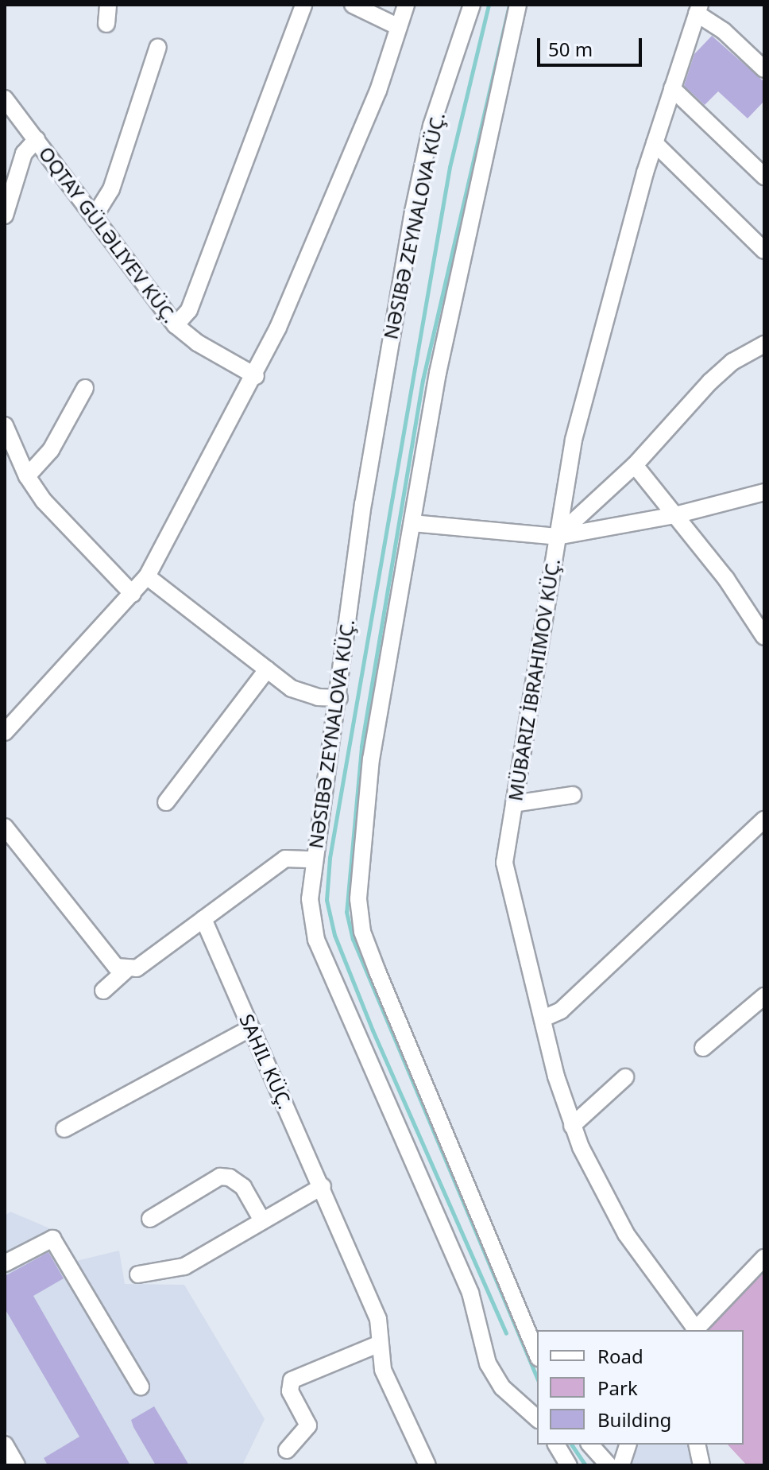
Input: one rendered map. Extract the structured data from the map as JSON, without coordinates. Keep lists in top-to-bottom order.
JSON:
{
  "streets": {
    "street": [
      "NƏSIBƏ ZEYNALOVA KÜÇ.",
      "OQTAY GÜLƏLIYEV KÜÇ.",
      "MÜBARIZ İBRAHIMOV KÜÇ.",
      "SAHIL KÜÇ."
    ]
  },
  "legend": ["Road", "Park", "Building"],
  "scale_bar": "50 m"
}
